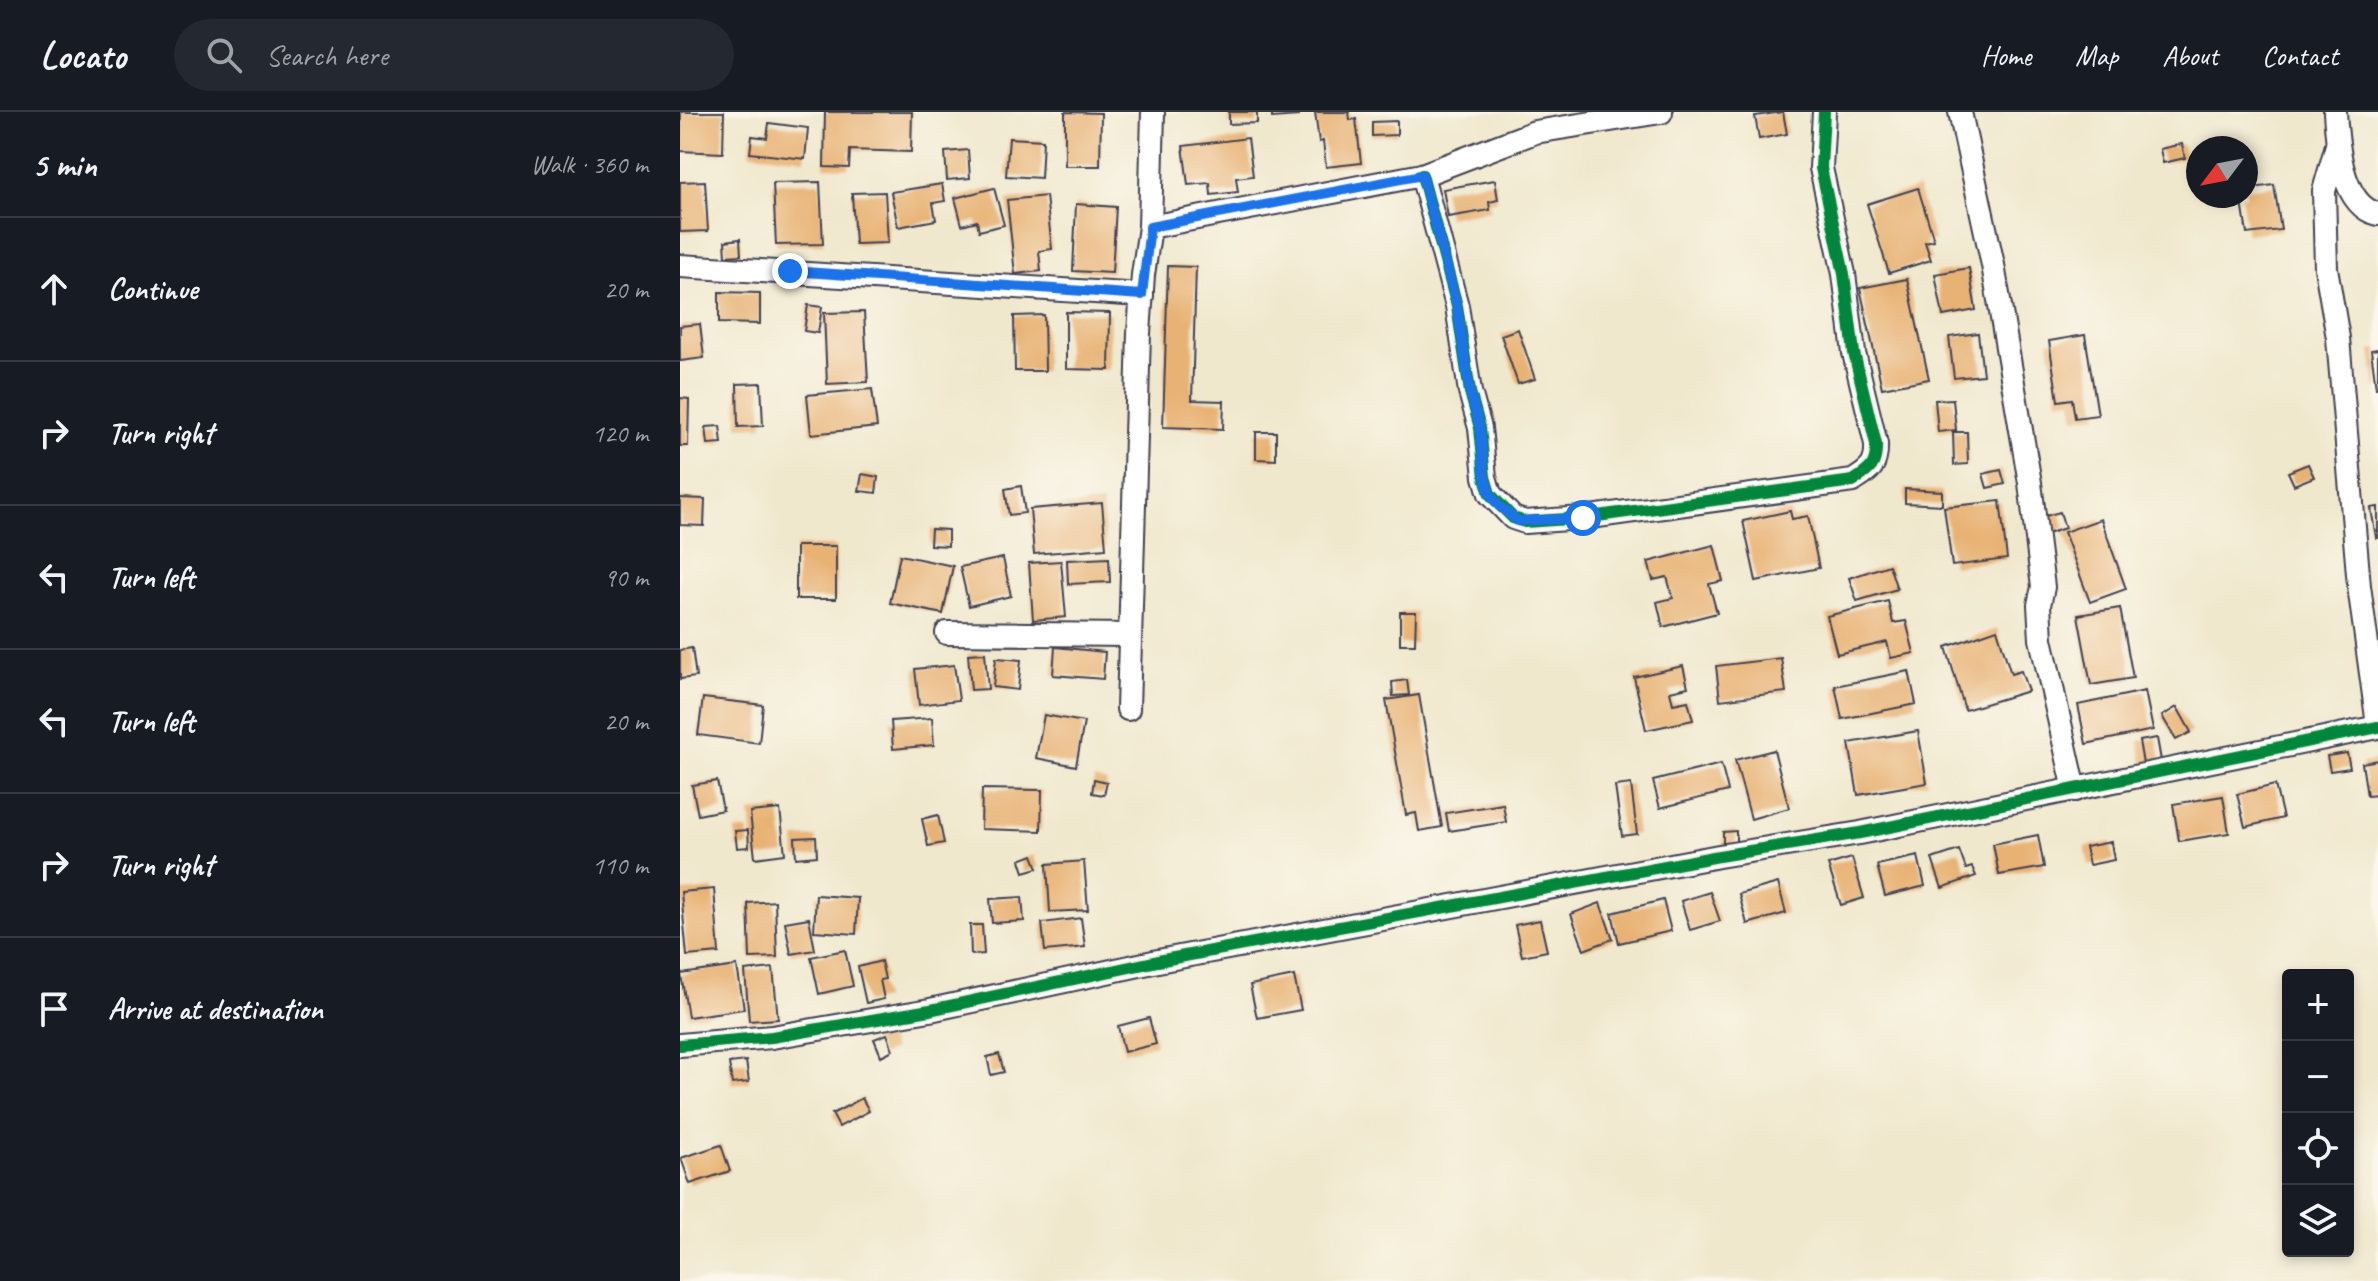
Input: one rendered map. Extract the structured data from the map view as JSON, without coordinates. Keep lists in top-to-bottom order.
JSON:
{
  "north": "bottom left",
  "page": {
    "header": "Locato",
    "search": "Search here",
    "nav": [
      "Home",
      "Map",
      "About",
      "Contact"
    ],
    "heading": ["5 min", "Walk · 360 m"],
    "list": [
      ["Continue", "20 m"],
      ["Turn right", "120 m"],
      ["Turn left", "90 m"],
      ["Turn left", "20 m"],
      ["Turn right", "110 m"],
      "Arrive at destination"
    ],
    "map_buttons": ["+", "−"]
  }
}
